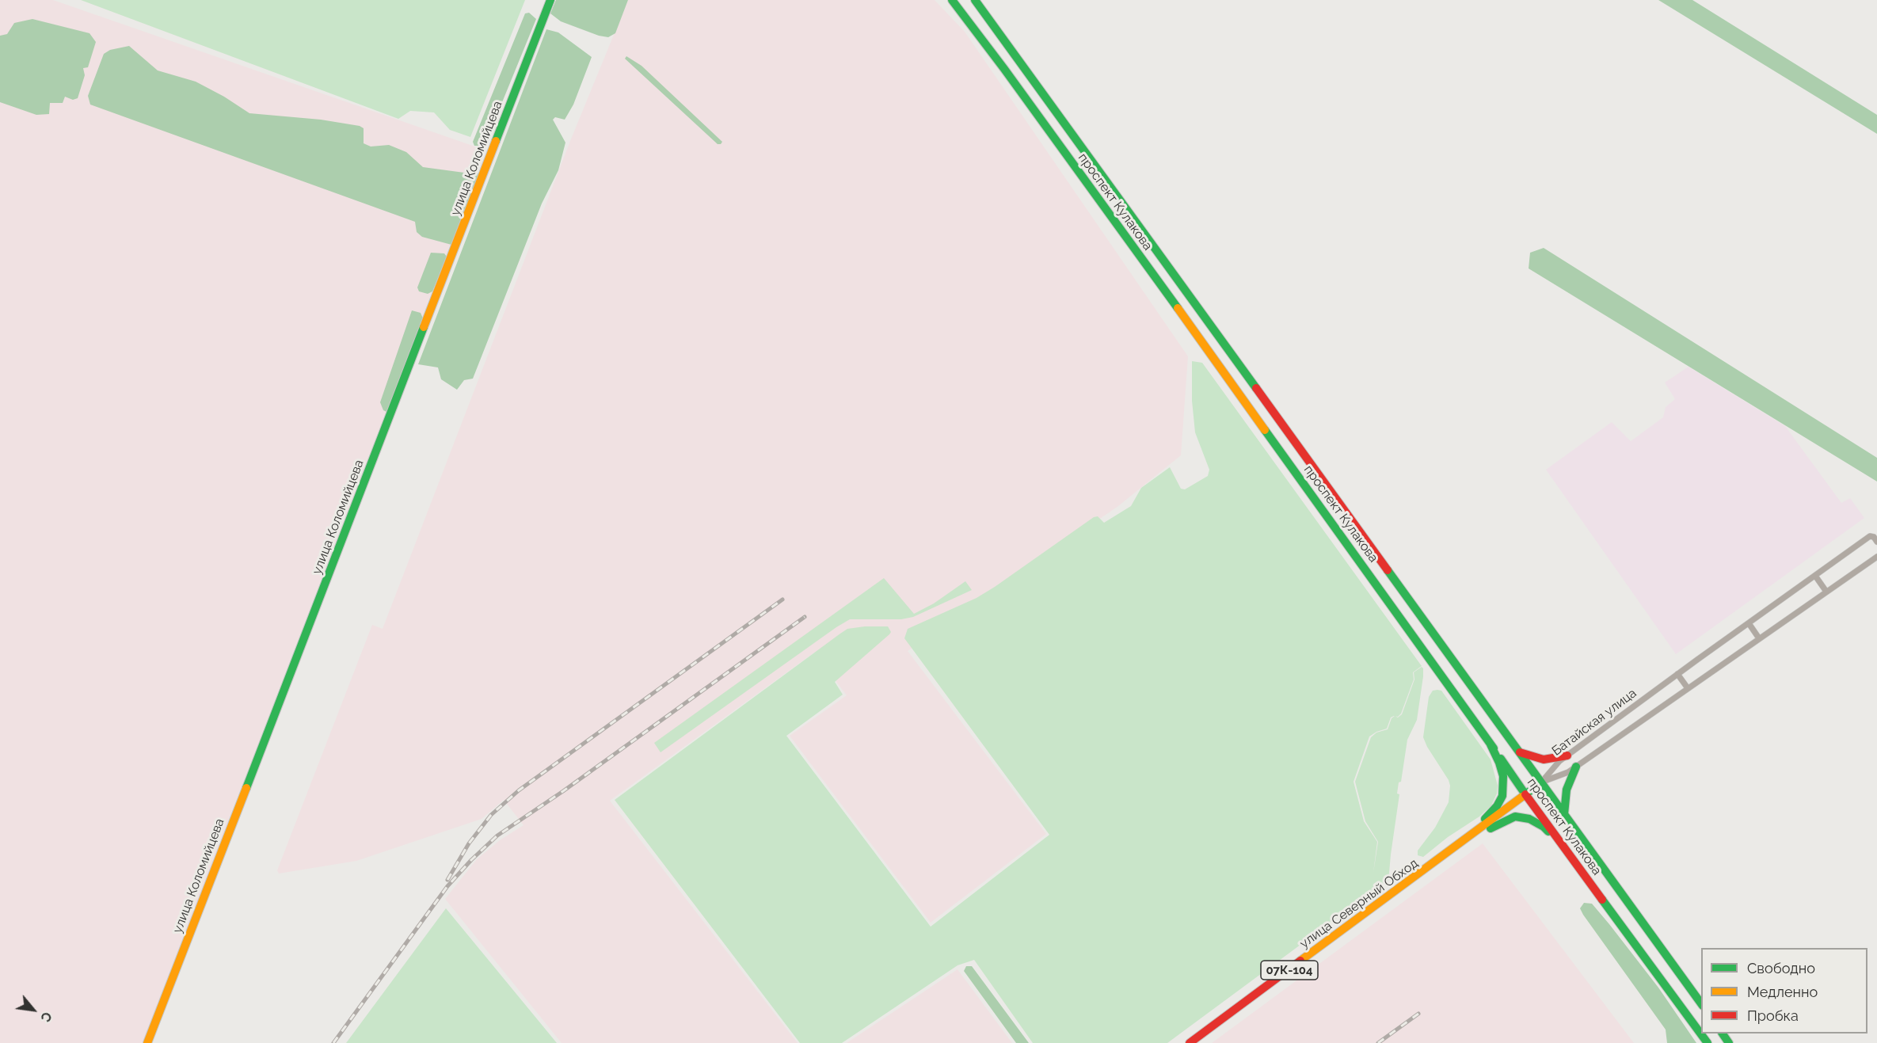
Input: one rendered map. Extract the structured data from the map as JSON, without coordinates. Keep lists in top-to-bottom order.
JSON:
{
  "streets": {
    "main road": [
      "улица Коломийцева",
      "проспект Кулакова",
      "улица Северный Обход",
      "07К-104"
    ],
    "street": ["Батайская улица"]
  },
  "crossings": [
    ["проспект Кулакова", "Батайская улица"],
    ["проспект Кулакова", "улица Северный Обход"],
    ["Батайская улица", "улица Северный Обход"]
  ],
  "legend": ["Свободно", "Медленно", "Пробка"],
  "north": "bottom right"
}
